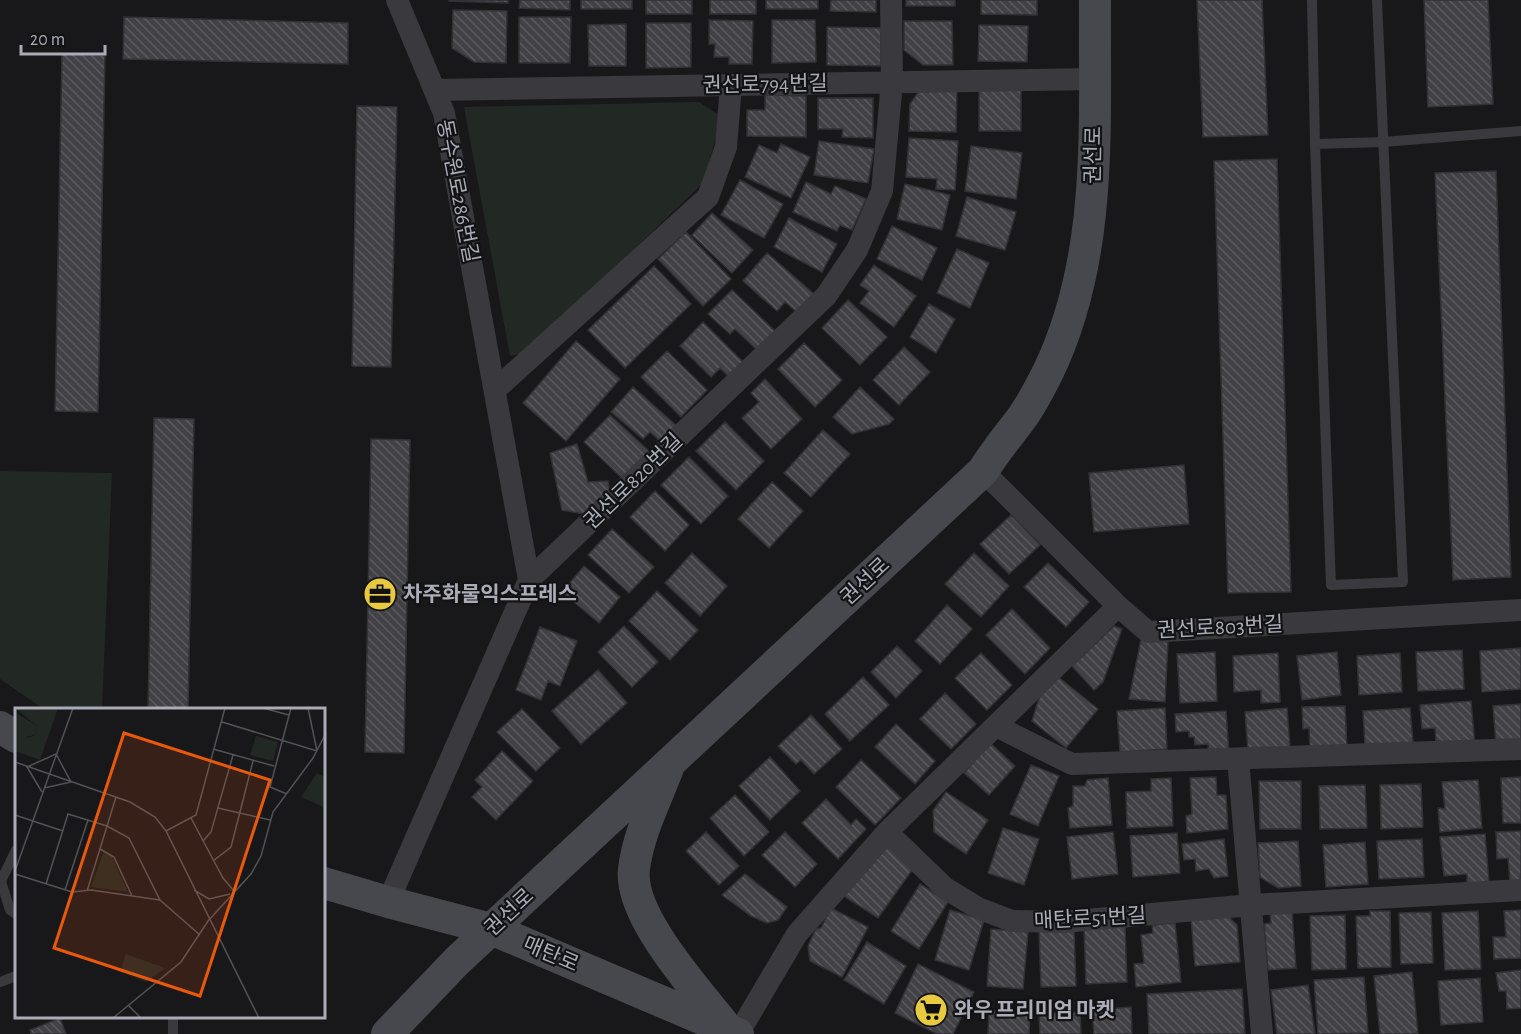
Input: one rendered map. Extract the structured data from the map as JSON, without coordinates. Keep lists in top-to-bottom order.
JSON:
{
  "streets": {
    "street": [
      "권선로794번길",
      "권선로",
      "동수원로286번길",
      "권선로820번길",
      "권선로803번길",
      "매탄로51번길",
      "매탄로"
    ]
  },
  "crossings": [
    ["권선로794번길", "권선로"],
    ["권선로794번길", "동수원로286번길"],
    ["권선로794번길", "권선로820번길"],
    ["권선로", "권선로803번길"],
    ["권선로", "매탄로"],
    ["동수원로286번길", "권선로820번길"],
    ["권선로820번길", "매탄로"]
  ],
  "places": {
    "office": ["차주화물익스프레스"],
    "supermarket": ["와우 프리미엄 마켓"]
  },
  "scale_bar": "20 m"
}
